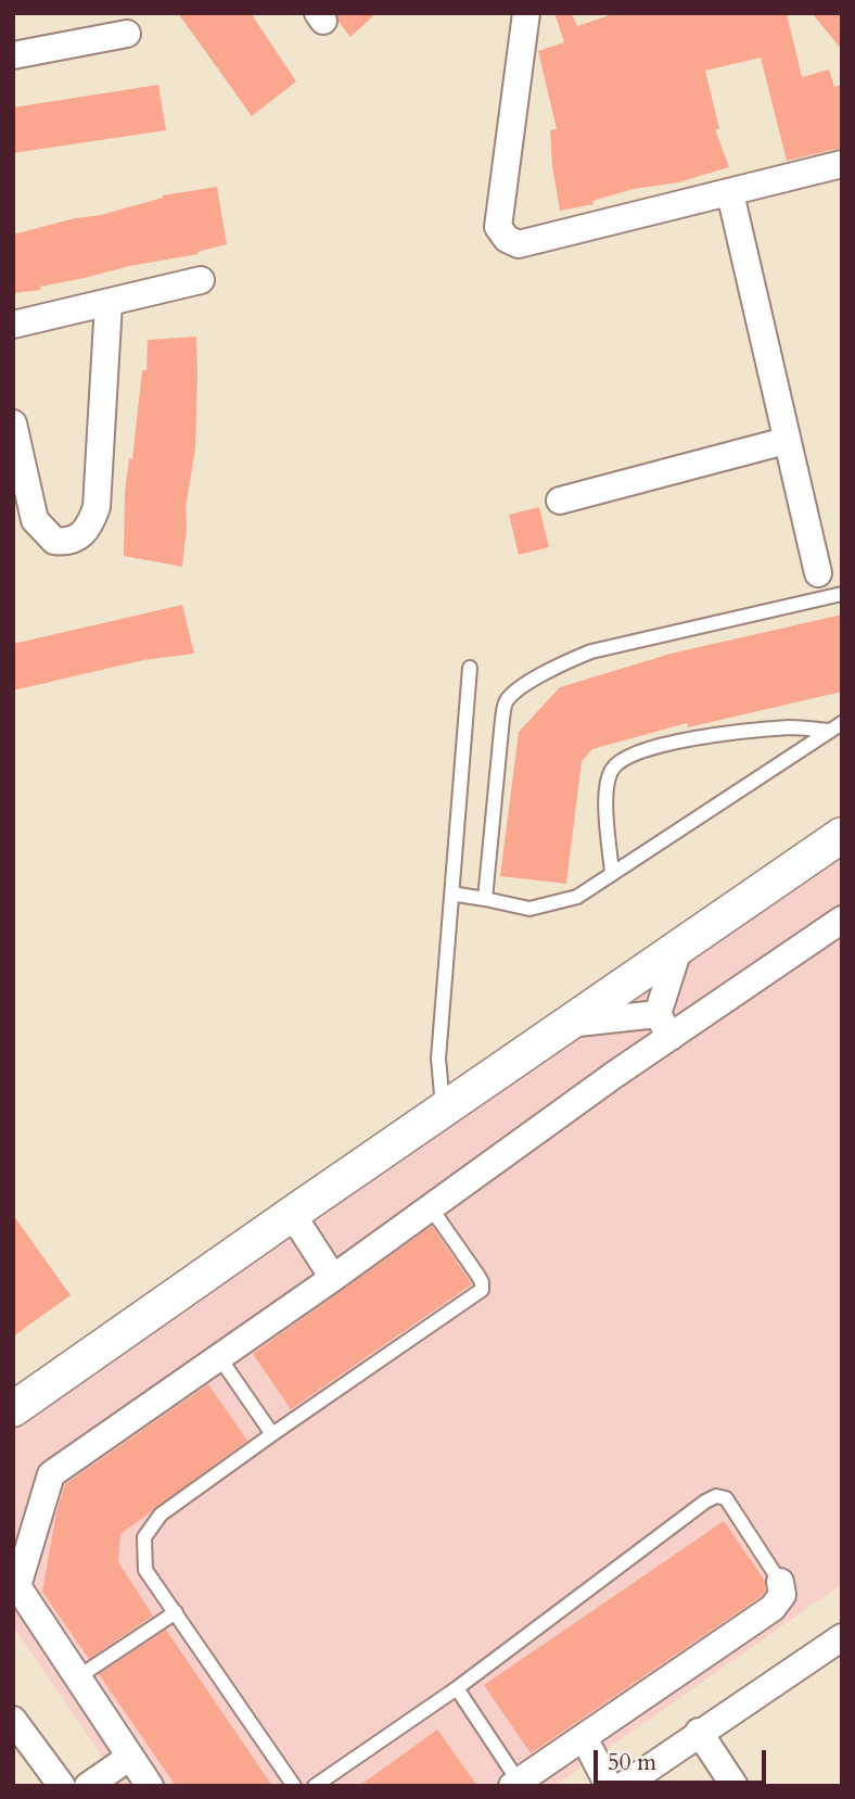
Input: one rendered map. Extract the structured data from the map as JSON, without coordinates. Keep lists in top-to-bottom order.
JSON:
{
  "scale_bar": "50 m"
}
